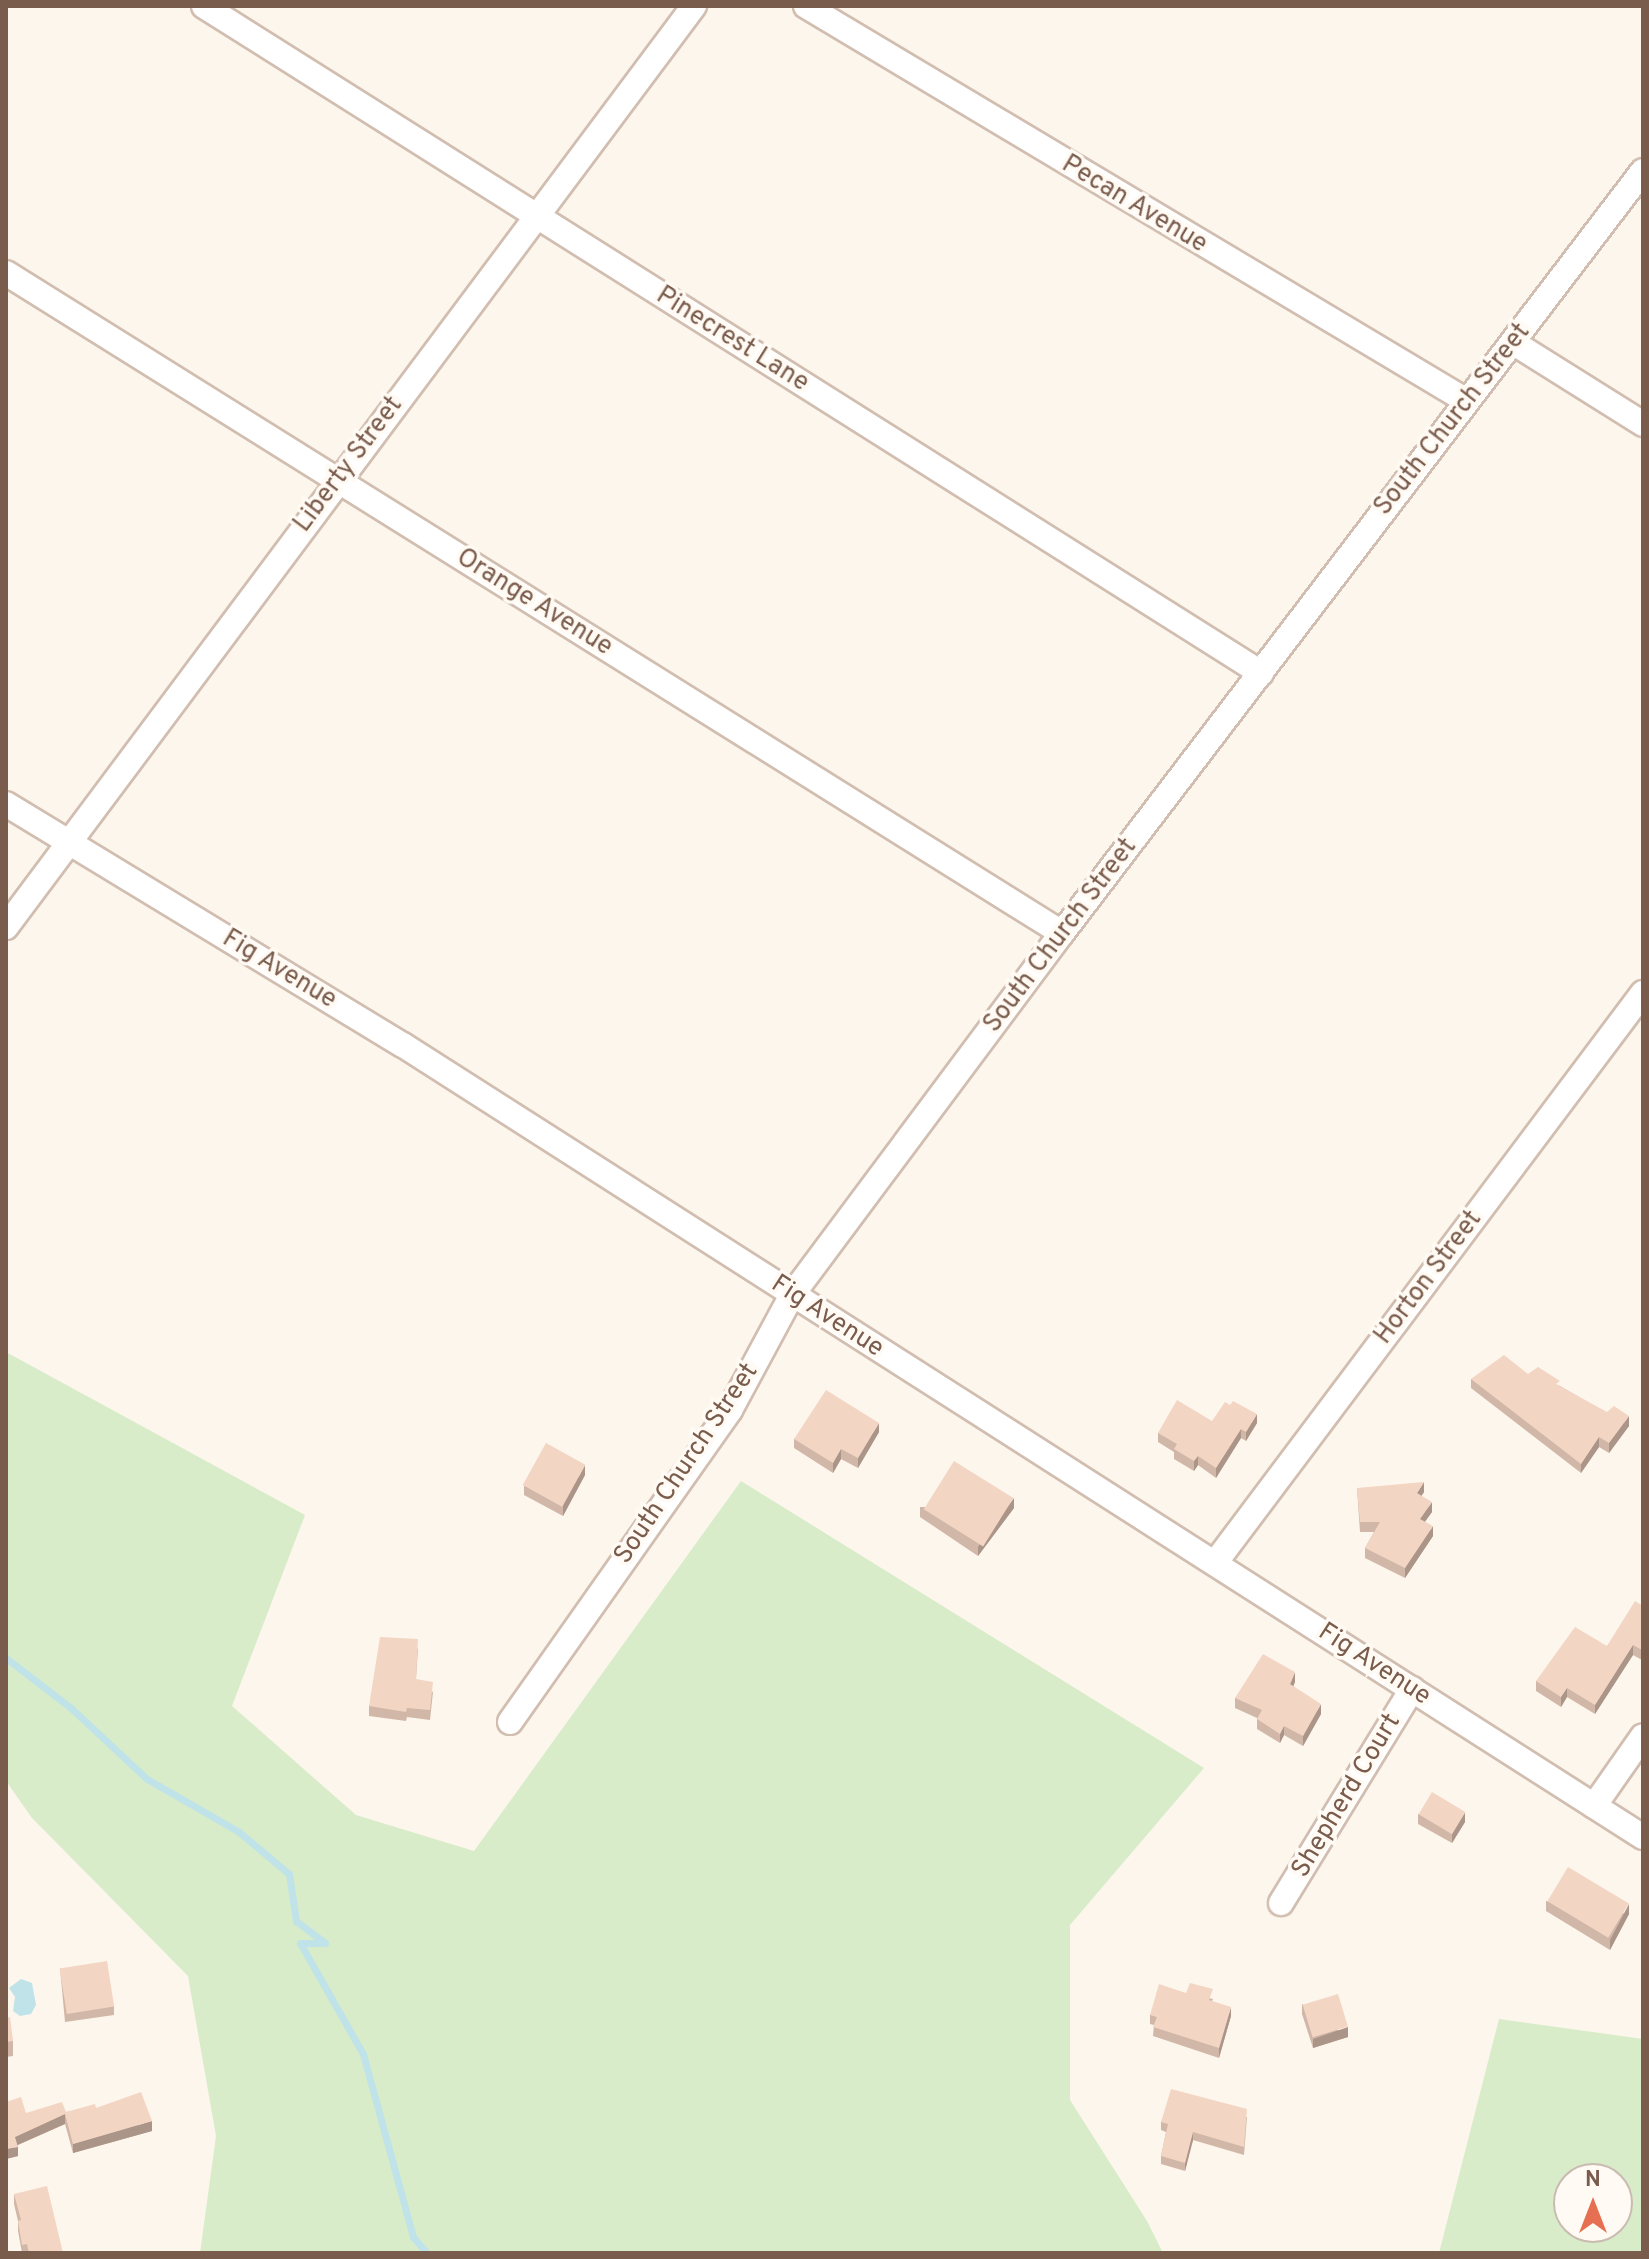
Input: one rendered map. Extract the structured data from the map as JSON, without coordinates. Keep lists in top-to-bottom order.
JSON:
{
  "streets": {
    "street": [
      "Pecan Avenue",
      "Pinecrest Lane",
      "South Church Street",
      "Liberty Street",
      "Orange Avenue",
      "Fig Avenue",
      "Horton Street",
      "Shepherd Court"
    ]
  },
  "crossings": [
    ["Pecan Avenue", "South Church Street"],
    ["Pinecrest Lane", "South Church Street"],
    ["Pinecrest Lane", "Liberty Street"],
    ["South Church Street", "Orange Avenue"],
    ["South Church Street", "Fig Avenue"],
    ["Liberty Street", "Orange Avenue"],
    ["Liberty Street", "Fig Avenue"],
    ["Fig Avenue", "Horton Street"],
    ["Fig Avenue", "Shepherd Court"]
  ],
  "north": "top"
}
